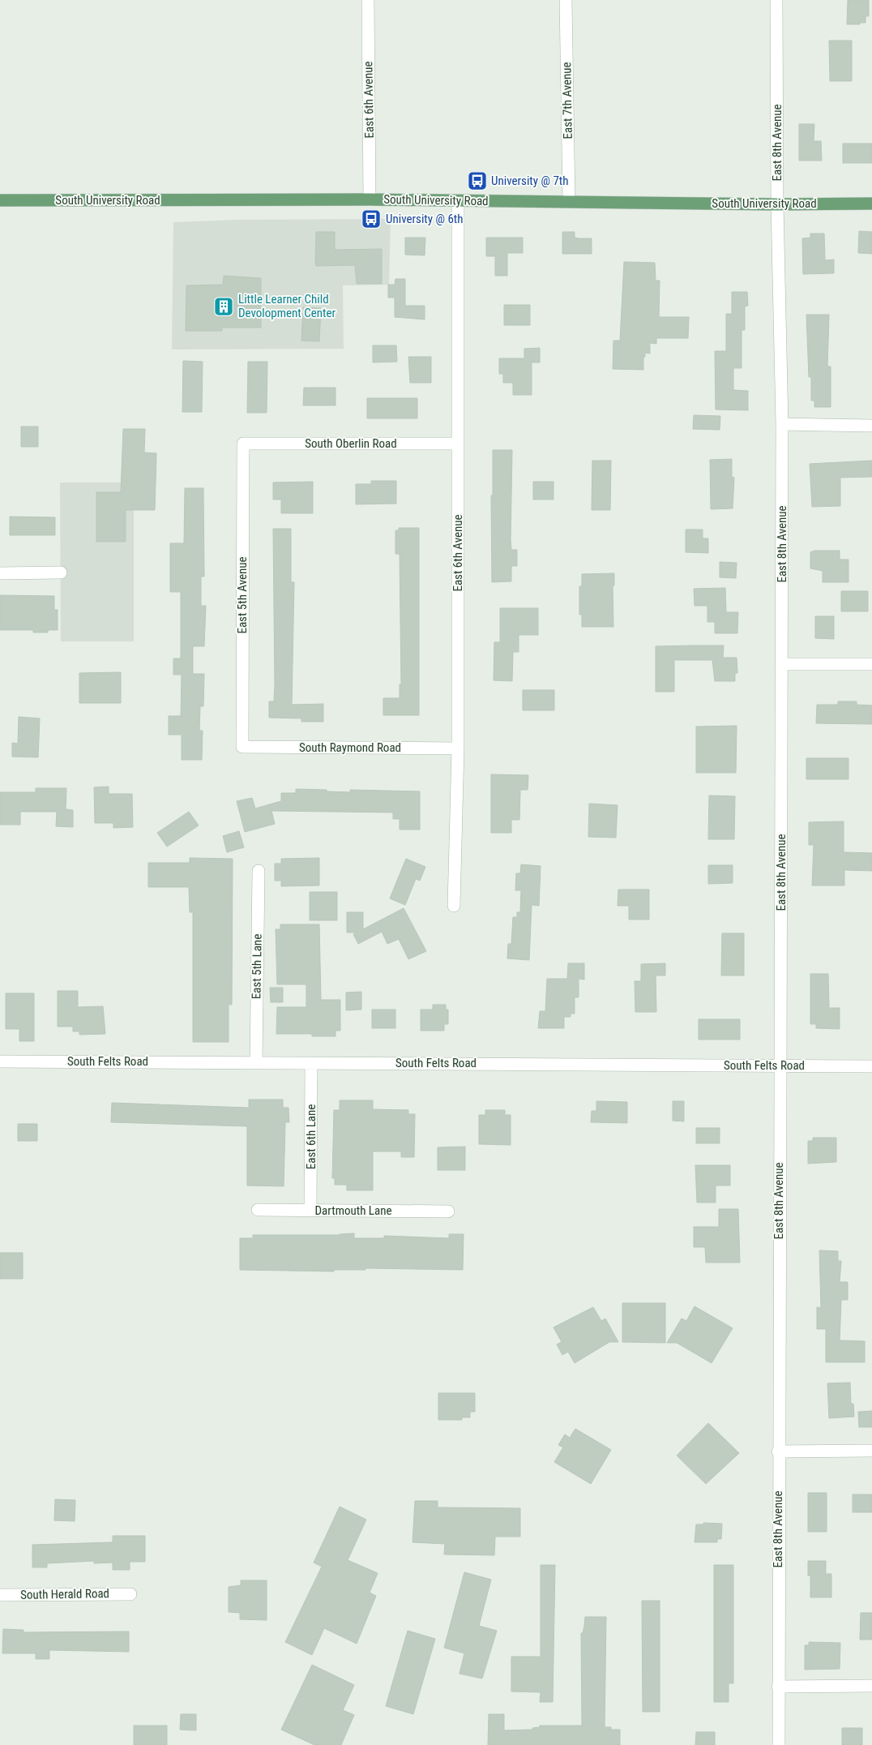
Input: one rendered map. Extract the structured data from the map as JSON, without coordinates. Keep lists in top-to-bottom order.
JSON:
{
  "streets": {
    "main road": ["South University Road"],
    "street": [
      "East 6th Avenue",
      "East 7th Avenue",
      "East 8th Avenue",
      "South Oberlin Road",
      "East 5th Avenue",
      "South Raymond Road",
      "East 5th Lane",
      "South Felts Road",
      "East 6th Lane",
      "Dartmouth Lane",
      "South Herald Road"
    ]
  },
  "crossings": [
    ["East 6th Avenue", "South University Road"],
    ["East 6th Avenue", "South Oberlin Road"],
    ["East 6th Avenue", "South Raymond Road"],
    ["East 7th Avenue", "South University Road"],
    ["East 8th Avenue", "South University Road"],
    ["East 8th Avenue", "South Felts Road"],
    ["South Oberlin Road", "East 5th Avenue"],
    ["East 5th Avenue", "South Raymond Road"],
    ["East 5th Lane", "South Felts Road"],
    ["South Felts Road", "East 6th Lane"],
    ["East 6th Lane", "Dartmouth Lane"]
  ],
  "places": {
    "bus stop": ["University @ 7th", "University @ 6th"],
    "building": ["Little Learner Child Devolopment Center"]
  }
}
